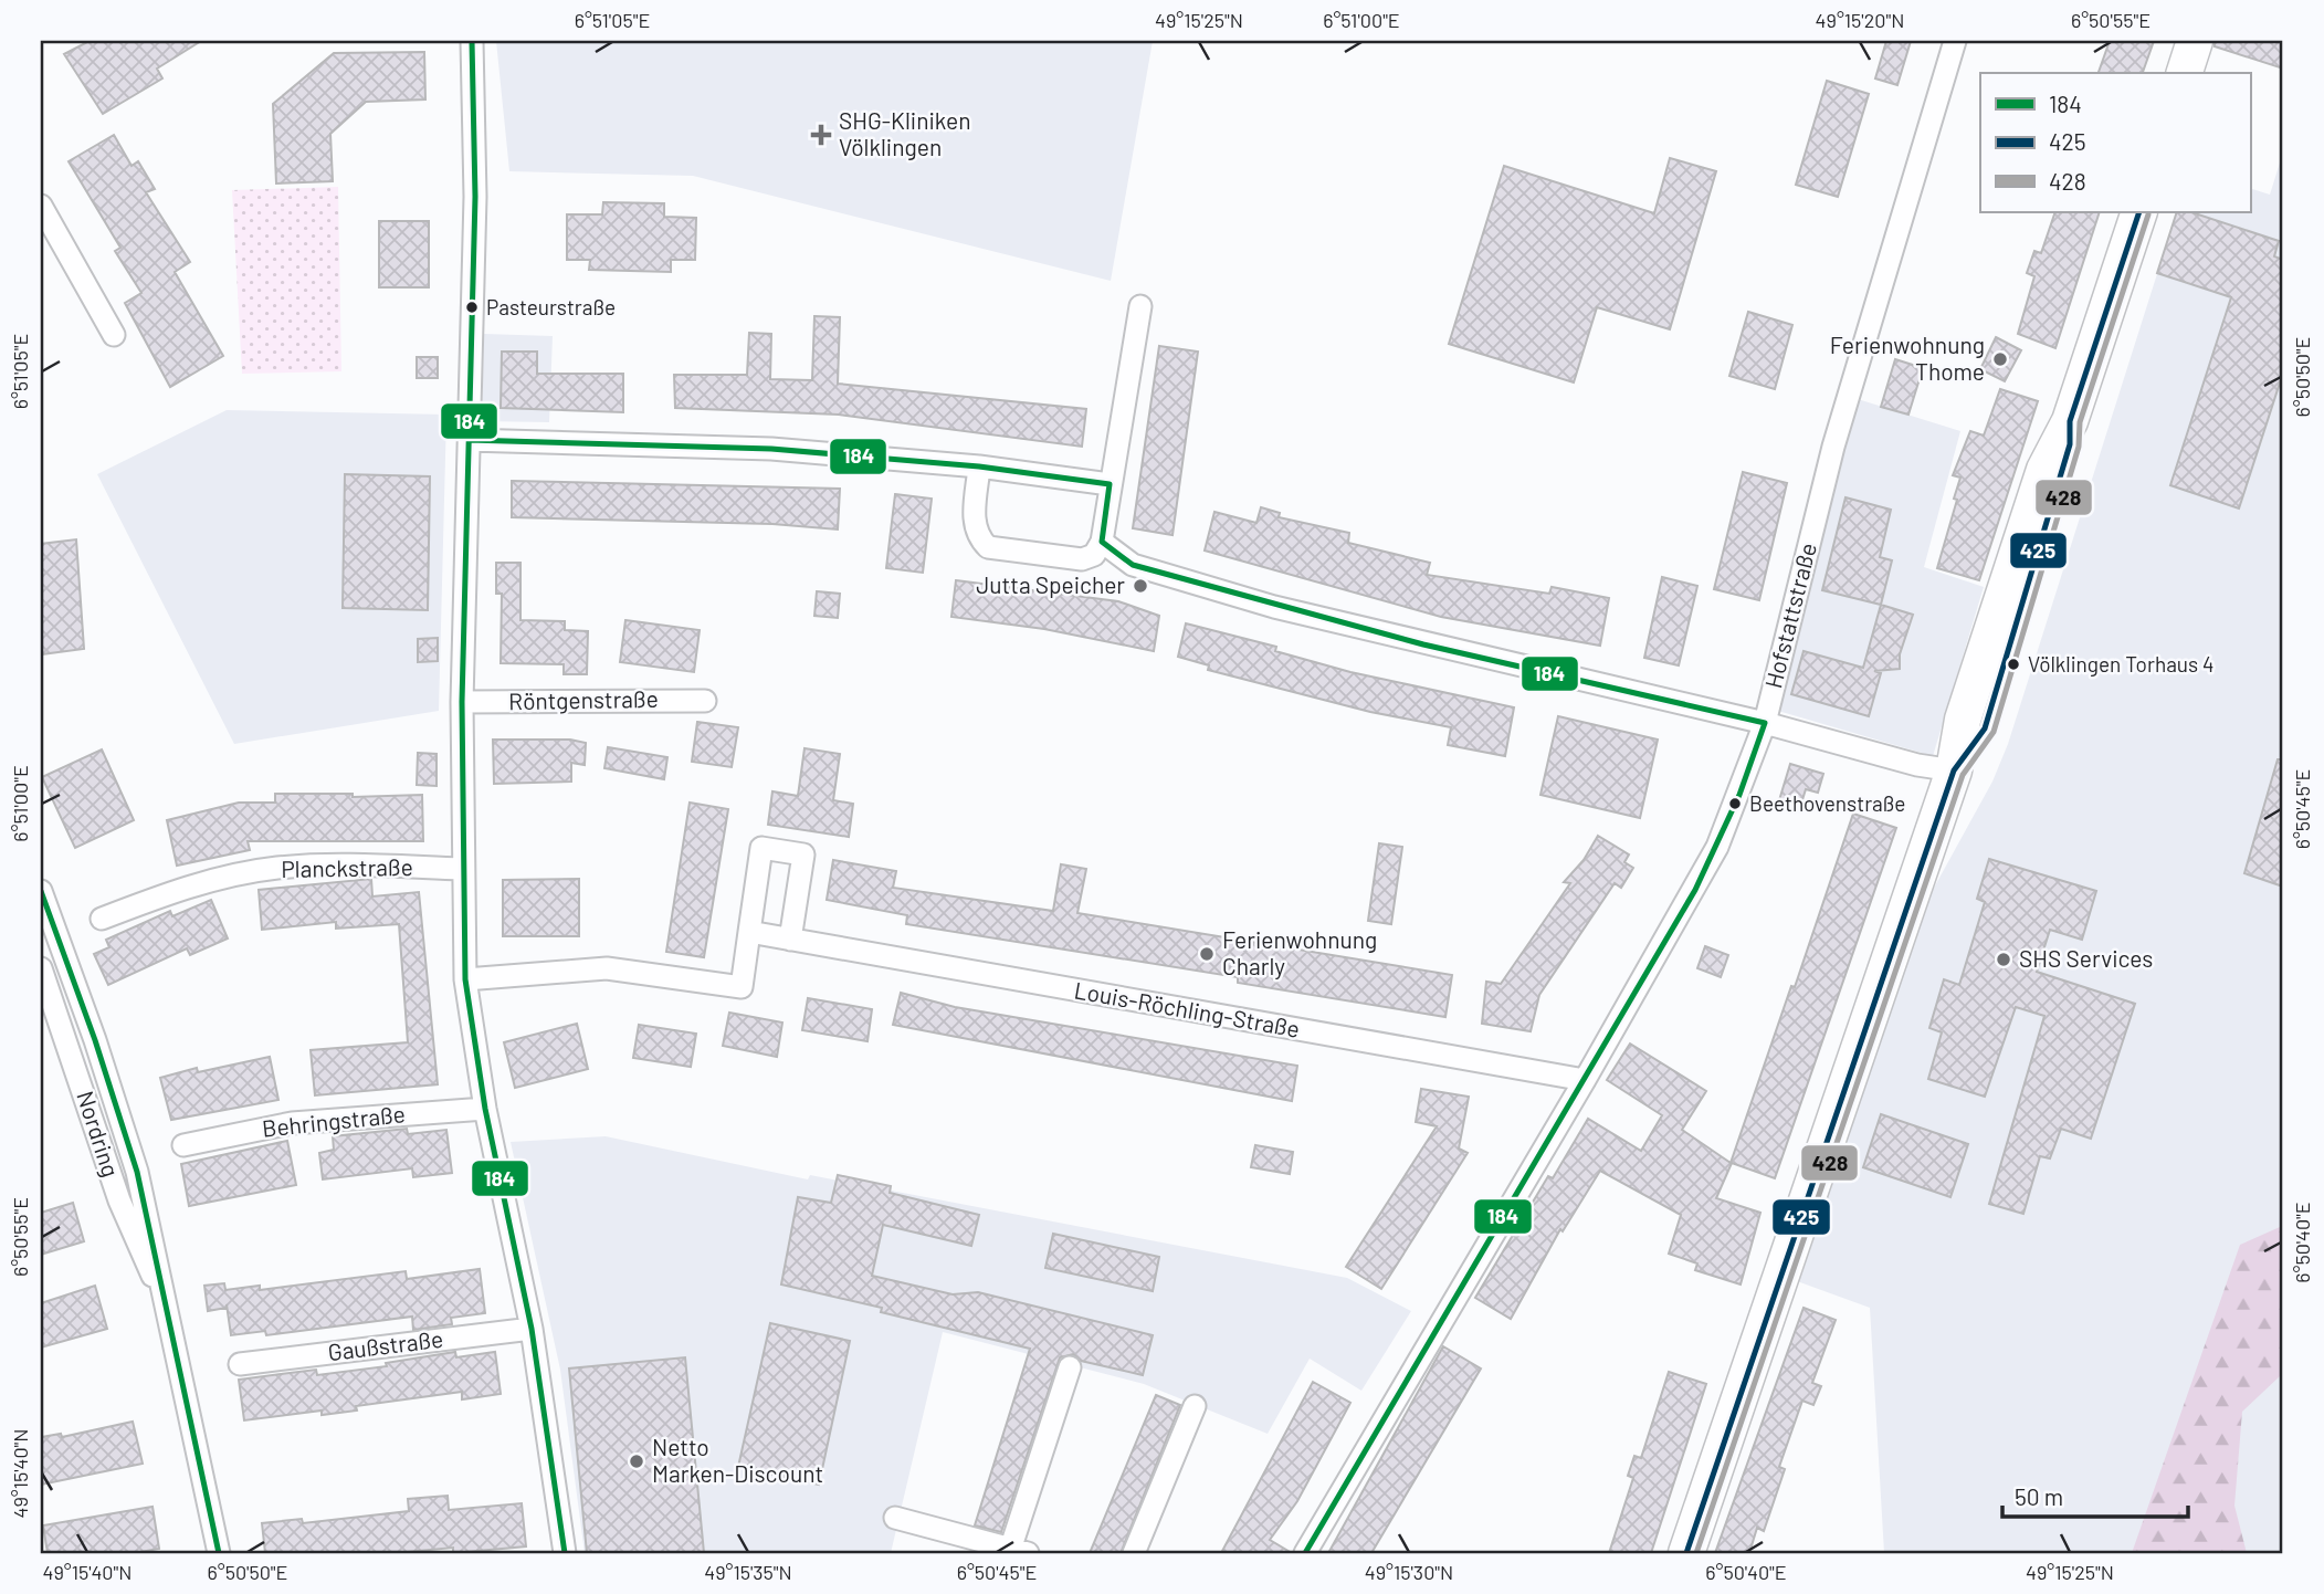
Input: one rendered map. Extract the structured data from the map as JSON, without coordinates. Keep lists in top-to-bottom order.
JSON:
{
  "streets": {
    "street": [
      "Hofstattstraße",
      "Röntgenstraße",
      "Planckstraße",
      "Louis-Röchling-Straße",
      "Behringstraße",
      "Nordring",
      "Gaußstraße"
    ]
  },
  "crossings": [
    ["Hofstattstraße", "Louis-Röchling-Straße"]
  ],
  "places": {
    "health": ["SHG-Kliniken Völklingen"],
    "other": [
      "Pasteurstraße",
      "Ferienwohnung Thome",
      "Jutta Speicher",
      "Völklingen Torhaus 4",
      "Beethovenstraße",
      "Ferienwohnung Charly",
      "SHS Services",
      "Netto Marken-Discount"
    ]
  },
  "lines": ["transit line 184", "transit line 425", "transit line 428"],
  "legend": ["184", "425", "428"],
  "scale_bar": "50 m",
  "coordinates": [
    "6°51'05\"E",
    "49°15'25\"N",
    "6°51'00\"E",
    "49°15'20\"N",
    "6°50'55\"E",
    "6°50'50\"E",
    "6°50'45\"E",
    "6°50'40\"E",
    "49°15'40\"N",
    "49°15'35\"N",
    "49°15'30\"N"
  ]
}
